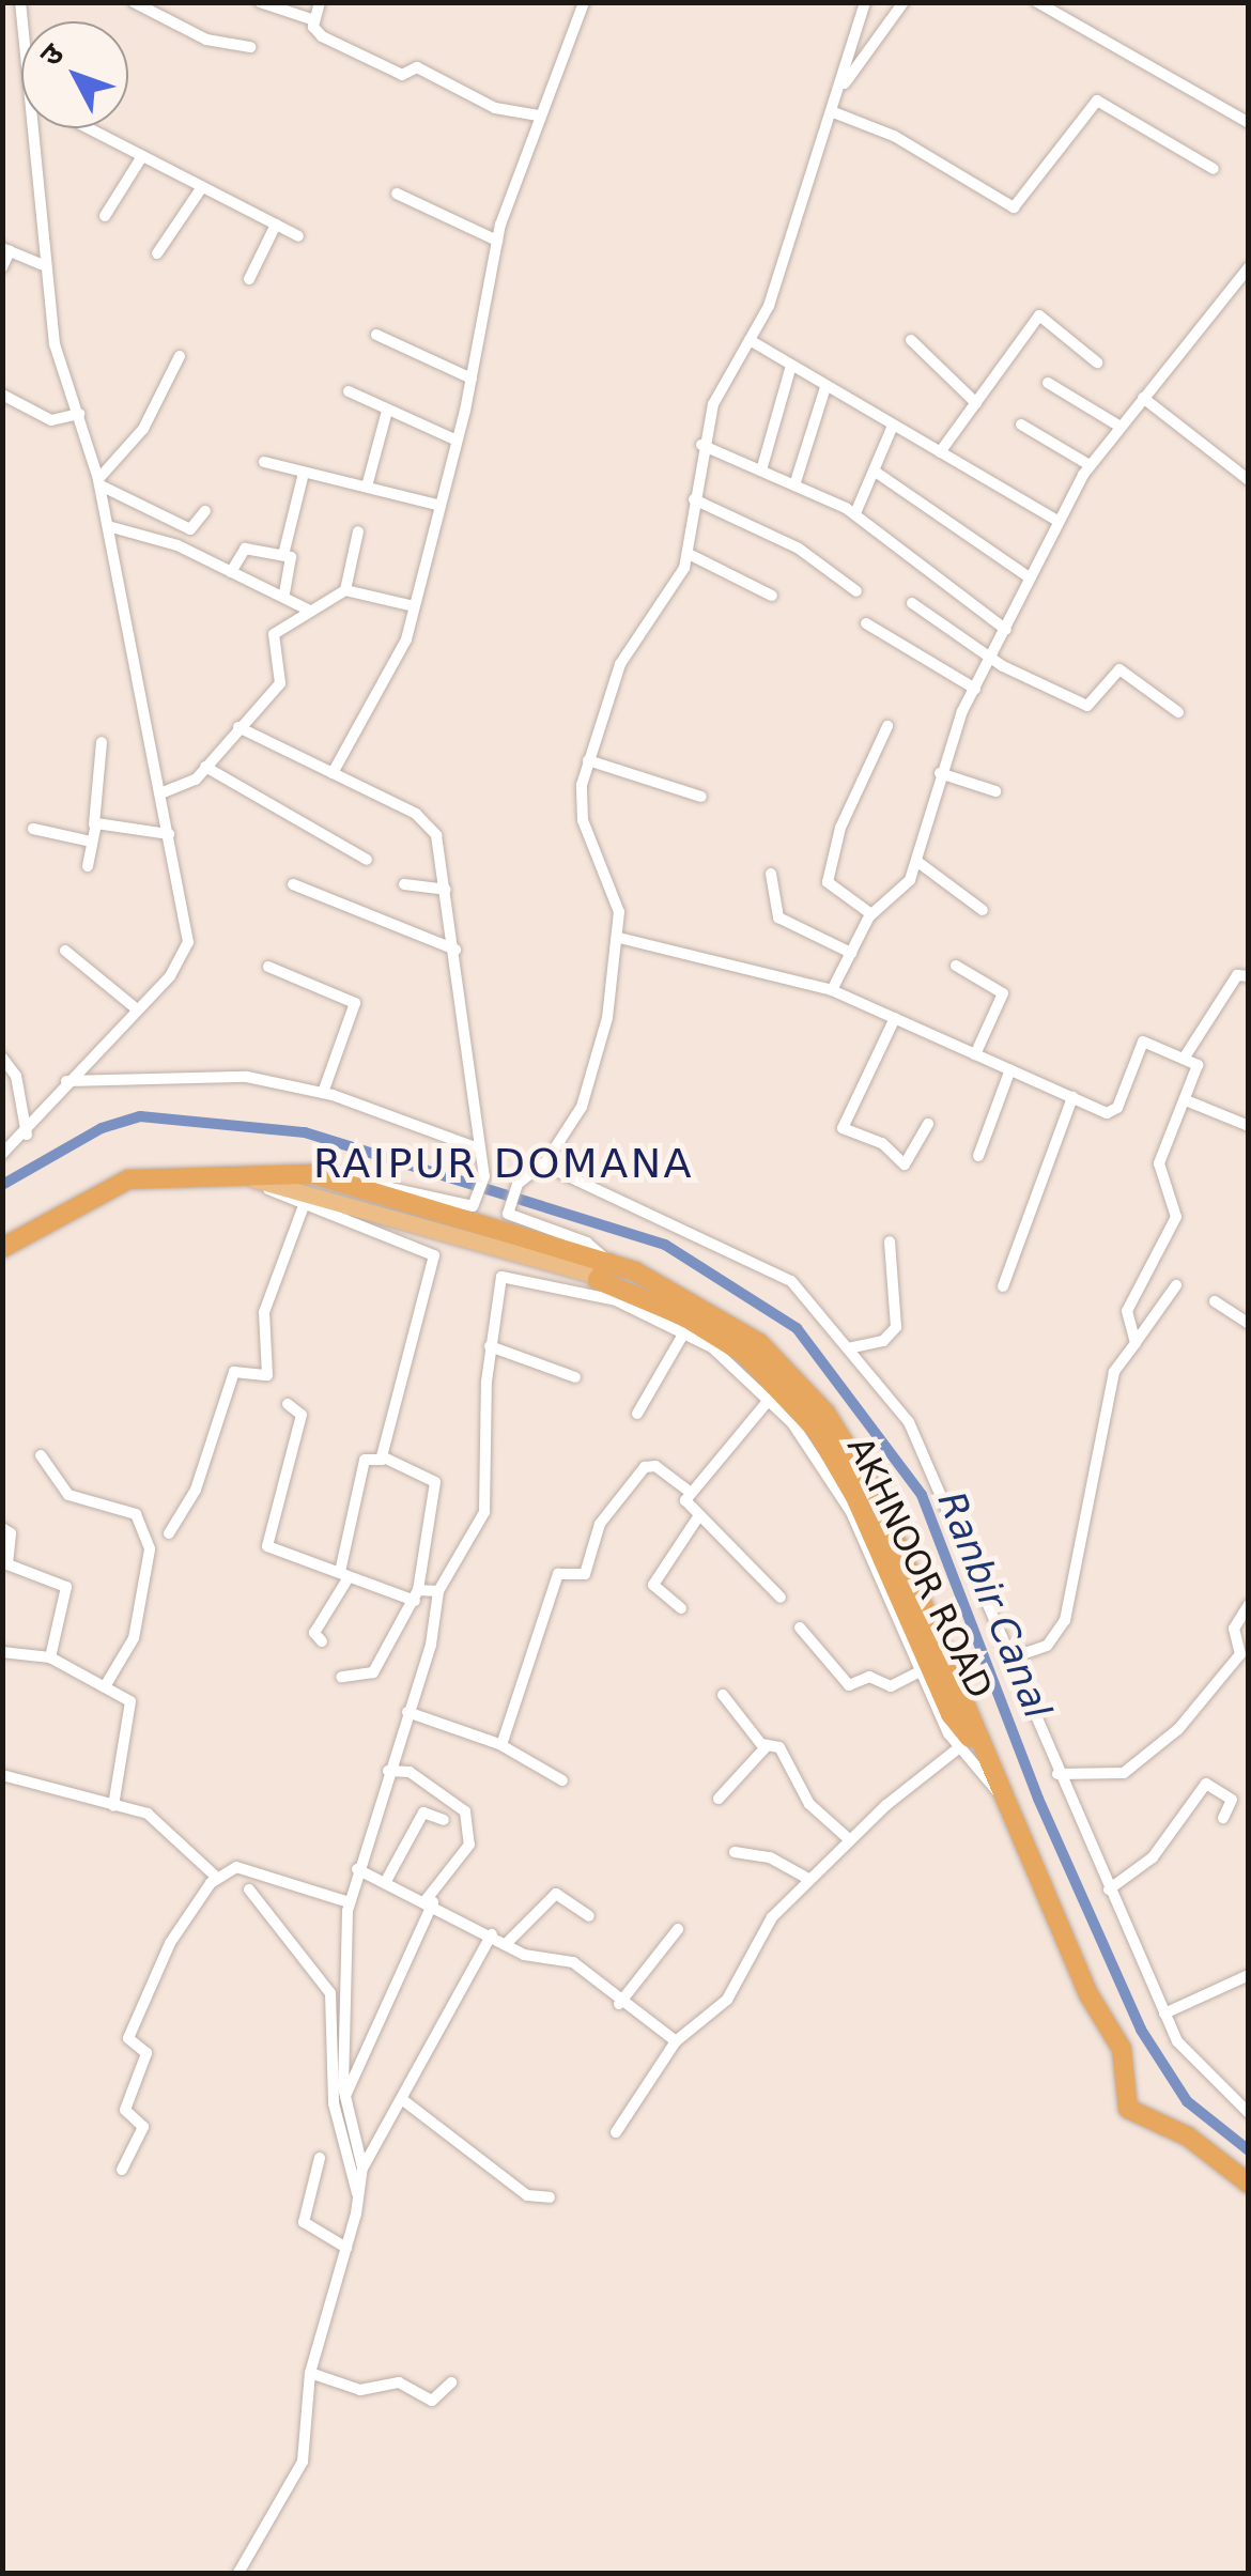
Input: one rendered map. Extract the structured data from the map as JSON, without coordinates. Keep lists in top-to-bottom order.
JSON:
{
  "streets": {
    "highway": ["AKHNOOR ROAD"]
  },
  "districts": ["RAIPUR DOMANA"],
  "water": ["Ranbir Canal"],
  "north": "top left"
}
